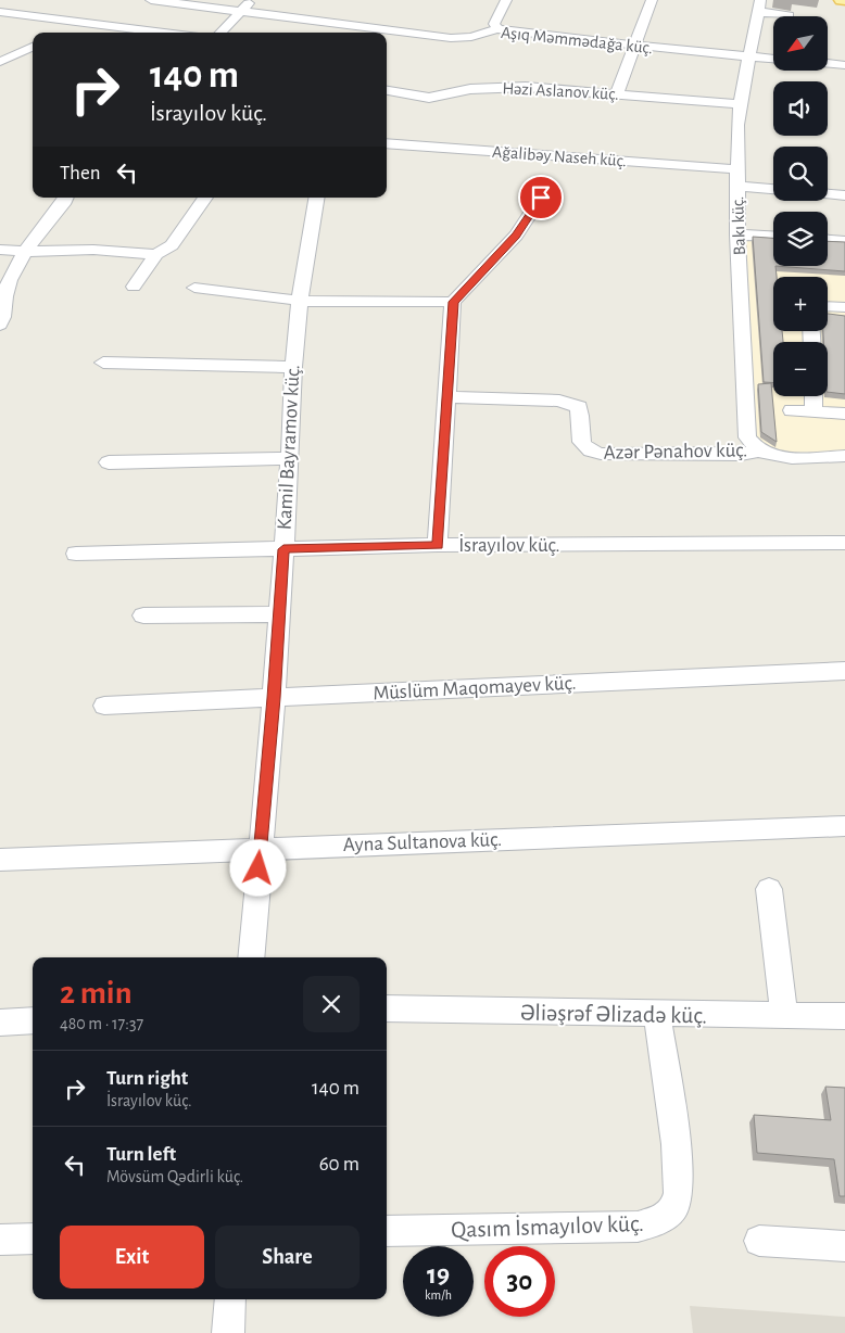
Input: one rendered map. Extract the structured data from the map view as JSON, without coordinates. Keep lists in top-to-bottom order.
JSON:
{
  "streets": {
    "street": [
      "Aşıq Məmmədağa küç.",
      "Həzi Aslanov küç.",
      "Ağalibəy Naseh küç.",
      "Bakı küç.",
      "Kamil Bayramov küç.",
      "Azər Pənahov küç.",
      "İsrayılov küç.",
      "Müslüm Maqomayev küç.",
      "Ayna Sultanova küç.",
      "Əliəşrəf Əlizadə küç.",
      "Qasım İsmayılov küç."
    ]
  },
  "crossings": [
    ["Aşıq Məmmədağa küç.", "Bakı küç."],
    ["Həzi Aslanov küç.", "Bakı küç."],
    ["Ağalibəy Naseh küç.", "Bakı küç."],
    ["Bakı küç.", "Azər Pənahov küç."],
    ["Kamil Bayramov küç.", "İsrayılov küç."],
    ["Kamil Bayramov küç.", "Müslüm Maqomayev küç."],
    ["Kamil Bayramov küç.", "Ayna Sultanova küç."],
    ["Əliəşrəf Əlizadə küç.", "Qasım İsmayılov küç."]
  ],
  "north": "bottom left",
  "page": {
    "map_buttons": ["+", "−"],
    "turn": ["140 m", "İsrayılov küç."],
    "then": "Then",
    "heading": ["2 min", "480 m · 17:37"],
    "list": [
      {
        "name": "Turn right",
        "note": "İsrayılov küç.",
        "value": "140 m"
      },
      {
        "name": "Turn left",
        "note": "Mövsüm Qədirli küç.",
        "value": "60 m"
      }
    ],
    "buttons": ["Exit", "Share"],
    "speed": "19 km/h",
    "limit": "30"
  }
}
